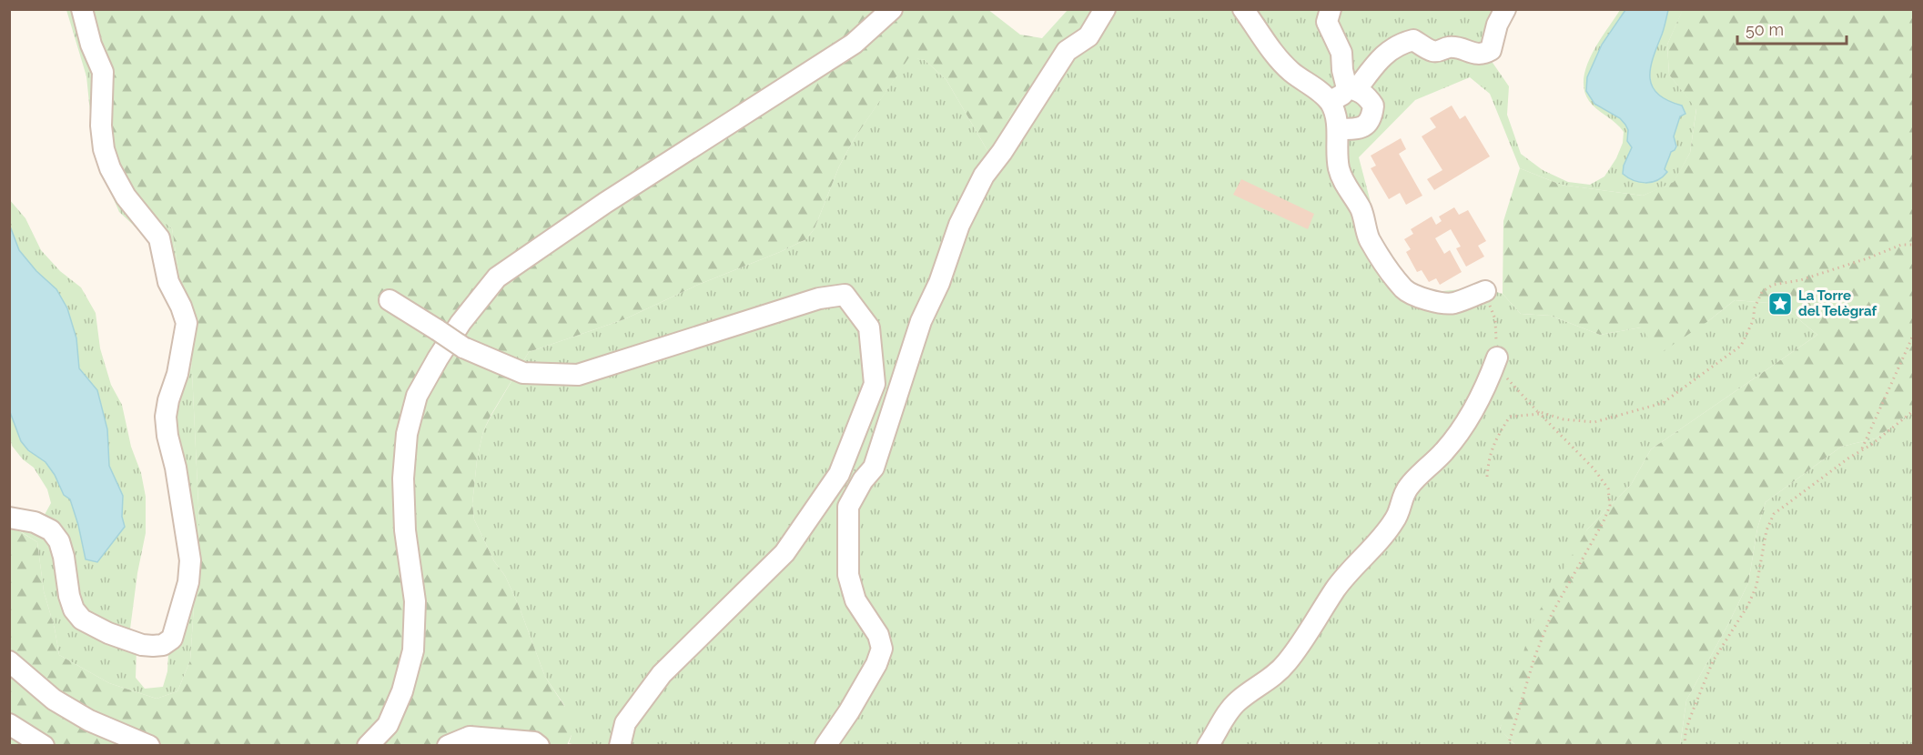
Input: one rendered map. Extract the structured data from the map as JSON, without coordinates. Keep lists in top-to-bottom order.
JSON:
{
  "places": {
    "place": ["La Torre del Telègraf"]
  },
  "scale_bar": "50 m"
}
